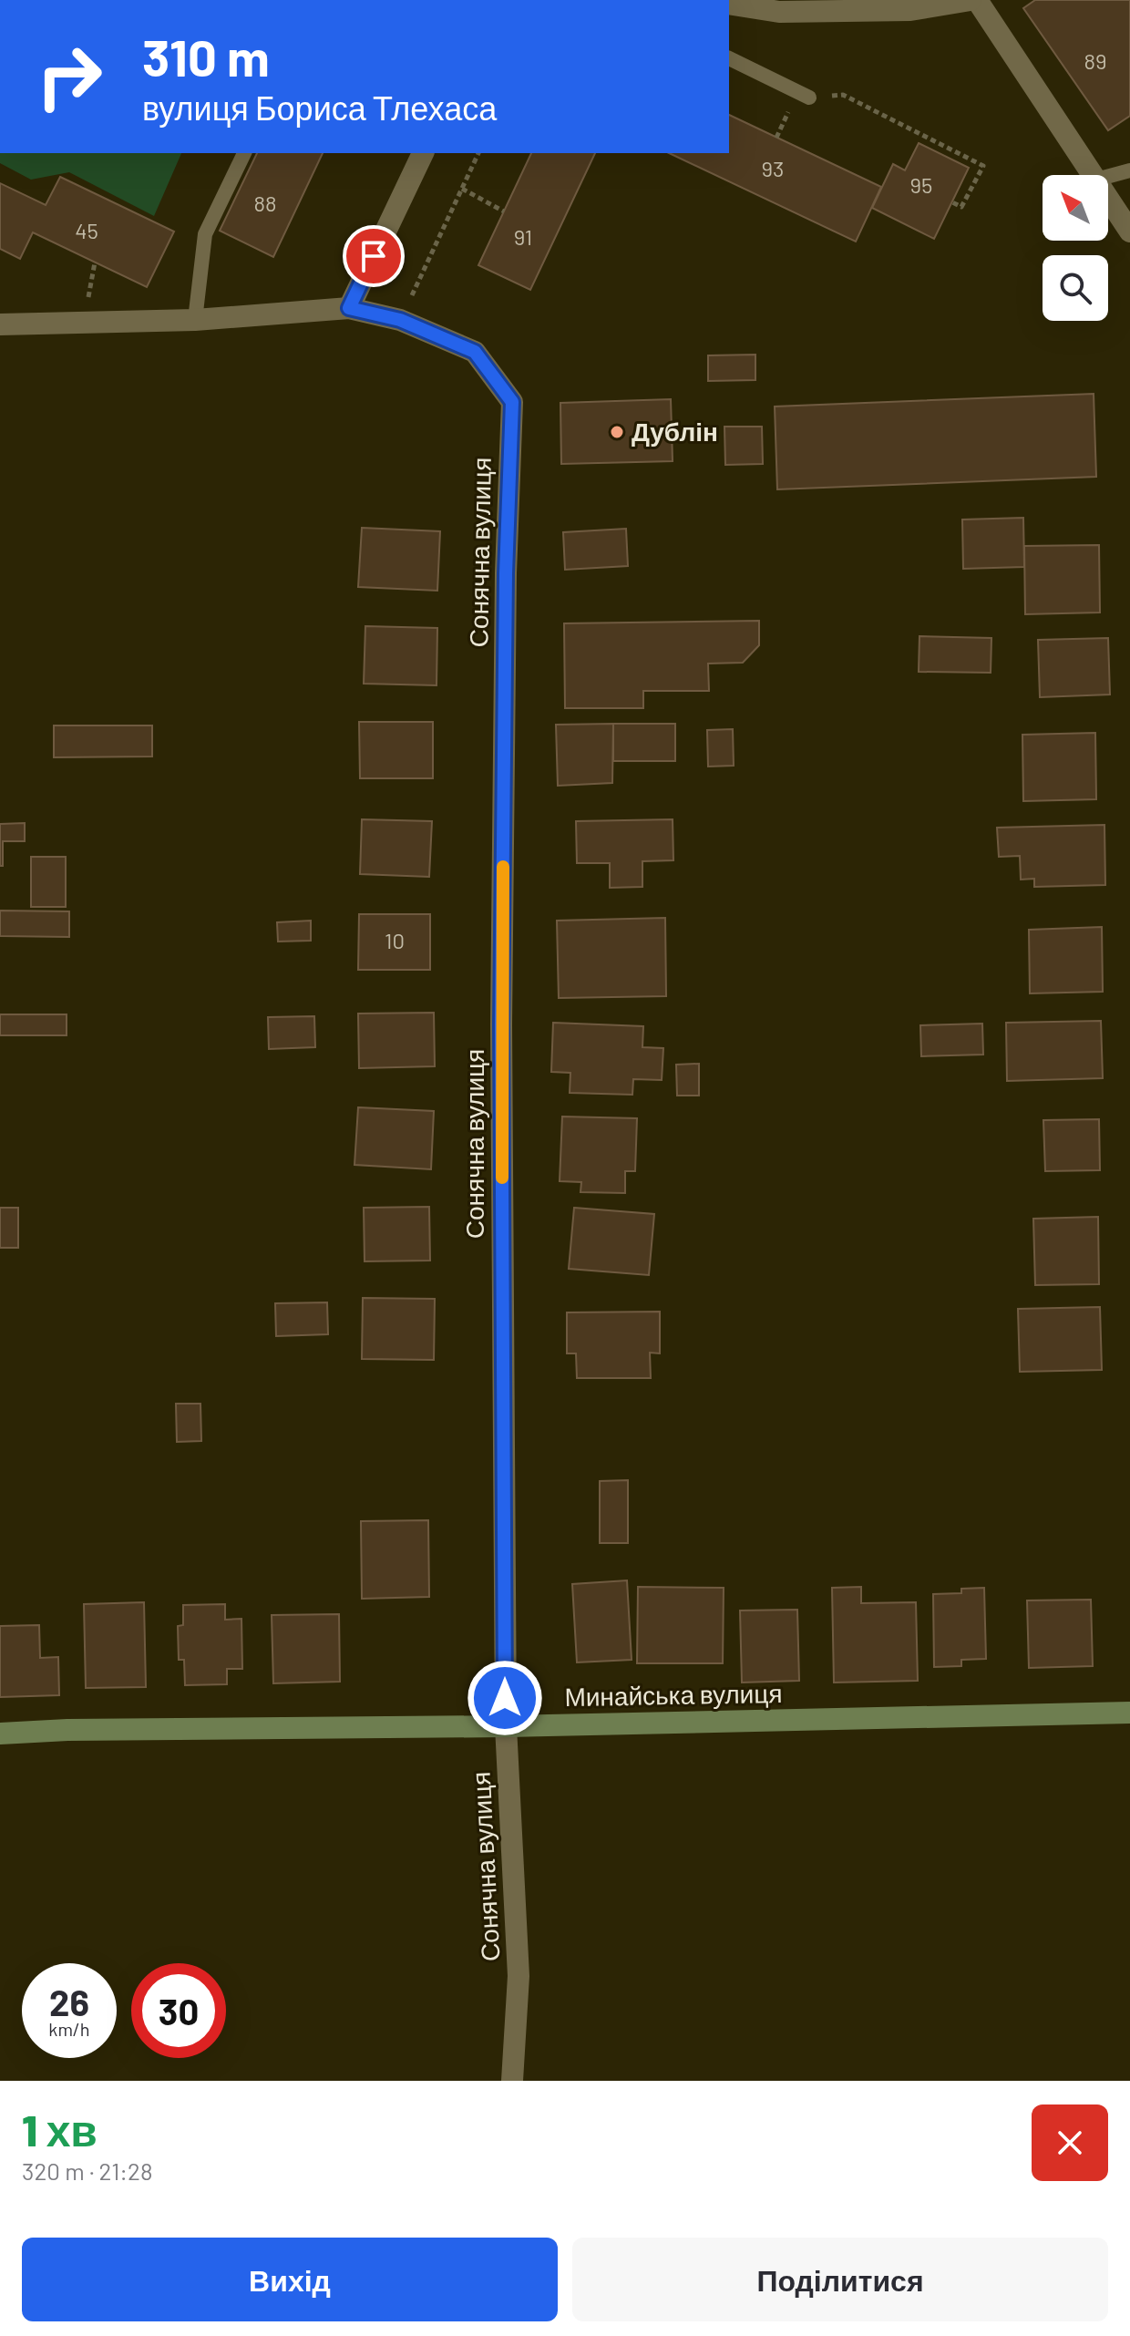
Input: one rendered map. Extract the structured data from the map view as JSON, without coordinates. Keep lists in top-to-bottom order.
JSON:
{
  "streets": {
    "street": ["Сонячна вулиця", "Минайська вулиця"]
  },
  "crossings": [
    ["Сонячна вулиця", "Минайська вулиця"]
  ],
  "places": ["Дублін"],
  "house_numbers": [
    "89",
    "93",
    "95",
    "88",
    "45",
    "91",
    "10"
  ],
  "north": "top left",
  "page": {
    "turn": ["310 m", "вулиця Бориса Тлехаса"],
    "speed": "26 km/h",
    "limit": "30",
    "heading": ["1 хв", "320 m · 21:28"],
    "buttons": ["Вихід", "Поділитися"]
  }
}
